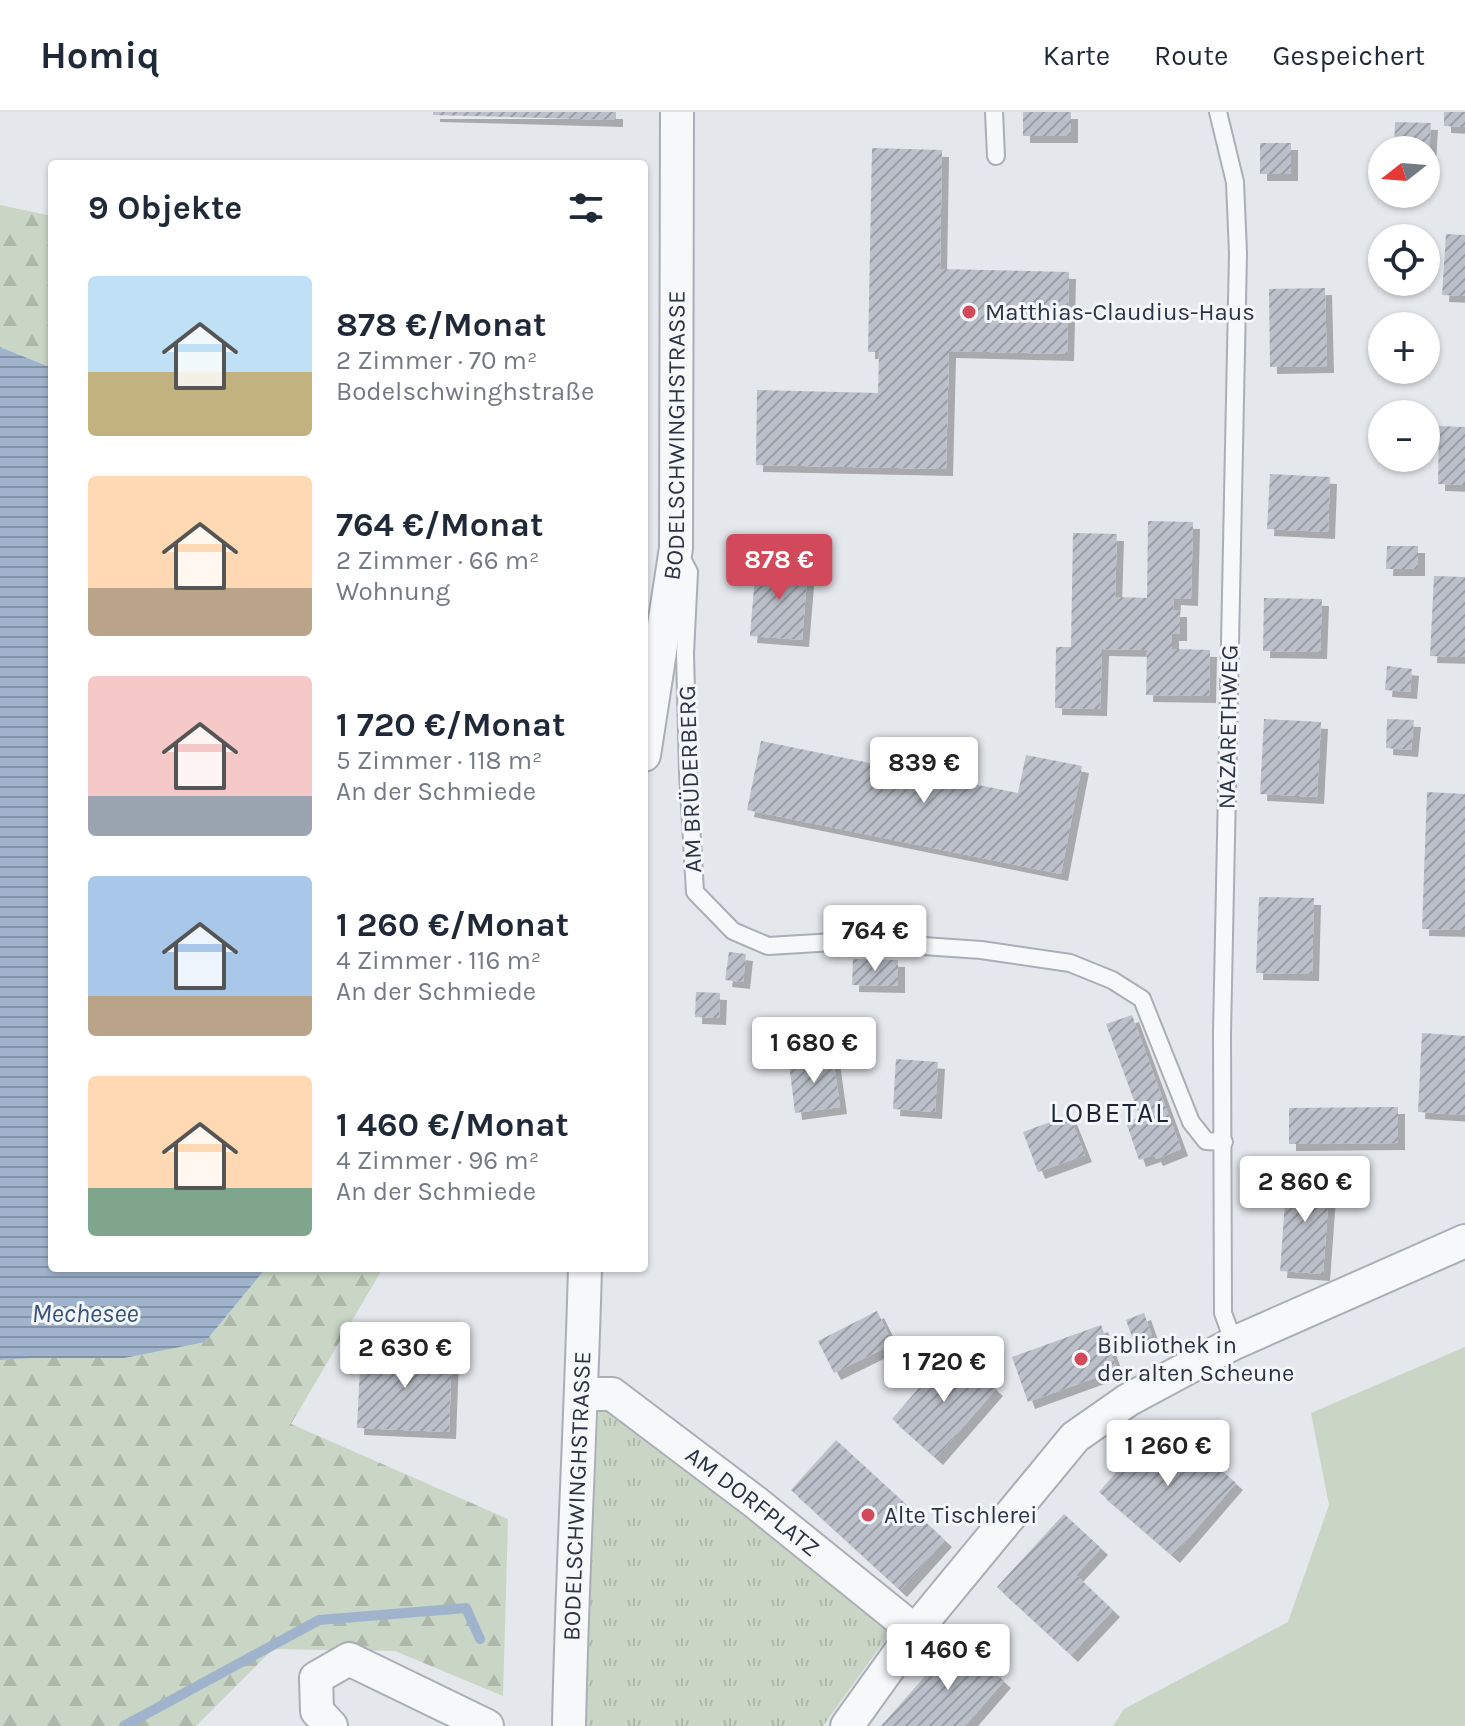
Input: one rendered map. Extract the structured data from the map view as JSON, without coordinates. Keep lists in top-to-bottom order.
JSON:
{
  "streets": {
    "street": ["BODELSCHWINGHSTRASSE", "AM DORFPLATZ"],
    "lane": ["NAZARETHWEG", "AM BRÜDERBERG"]
  },
  "crossings": [
    ["BODELSCHWINGHSTRASSE", "AM BRÜDERBERG"],
    ["BODELSCHWINGHSTRASSE", "AM DORFPLATZ"],
    ["NAZARETHWEG", "AM BRÜDERBERG"]
  ],
  "districts": ["LOBETAL"],
  "water": ["Mechesee"],
  "places": ["Matthias-Claudius-Haus", "Bibliothek in der alten Scheune", "Alte Tischlerei"],
  "north": "left",
  "page": {
    "header": "Homiq",
    "nav": ["Karte", "Route", "Gespeichert"],
    "map_buttons": ["+", "−"],
    "heading": "9 Objekte",
    "list": [
      {
        "name": "878 €/Monat",
        "note": "2 Zimmer · 70 m² · Bodelschwinghstraße"
      },
      {
        "name": "764 €/Monat",
        "note": "2 Zimmer · 66 m² · Wohnung"
      },
      {
        "name": "1 720 €/Monat",
        "note": "5 Zimmer · 118 m² · An der Schmiede"
      },
      {
        "name": "1 260 €/Monat",
        "note": "4 Zimmer · 116 m² · An der Schmiede"
      },
      {
        "name": "1 460 €/Monat",
        "note": "4 Zimmer · 96 m² · An der Schmiede"
      }
    ],
    "price": [
      "878 €",
      "839 €",
      "764 €",
      "1 680 €",
      "2 860 €",
      "2 630 €",
      "1 720 €",
      "1 260 €",
      "1 460 €"
    ]
  }
}
